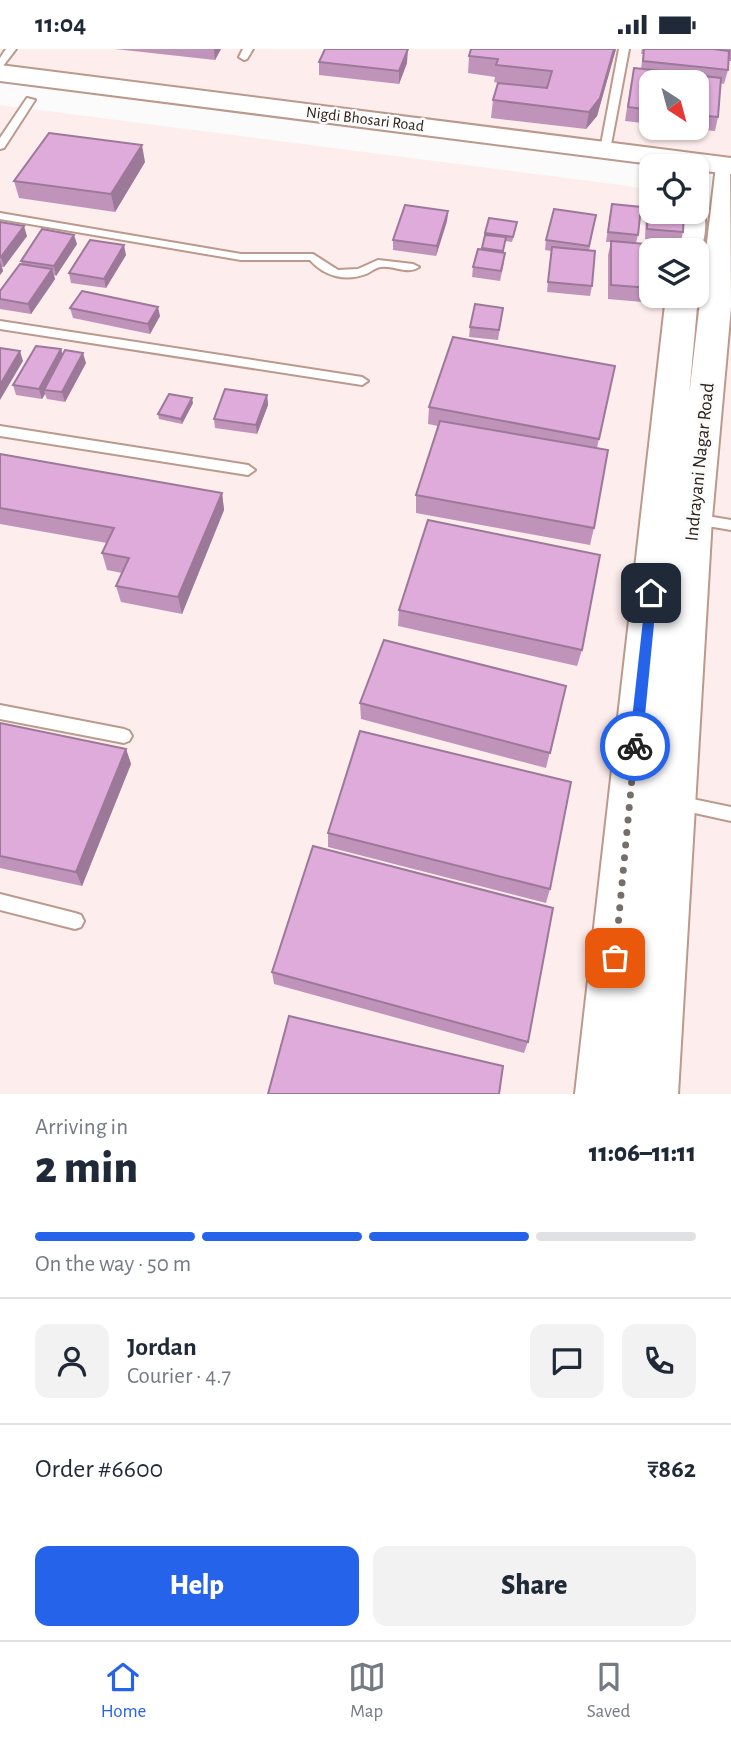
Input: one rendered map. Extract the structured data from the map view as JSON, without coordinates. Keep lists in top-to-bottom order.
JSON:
{
  "streets": {
    "main road": ["Nigdi Bhosari Road", "Indrayani Nagar Road"]
  },
  "crossings": [
    ["Nigdi Bhosari Road", "Indrayani Nagar Road"]
  ],
  "north": "bottom right",
  "page": {
    "status": "11:04",
    "heading": ["2 min", "Arriving in", "11:06–11:11"],
    "panel": [
      "Jordan",
      "Courier · 4.7",
      "Order #6600",
      "₹862"
    ],
    "bar": "On the way · 50 m",
    "buttons": ["Help", "Share"],
    "tabs": ["Home", "Map", "Saved"]
  }
}
